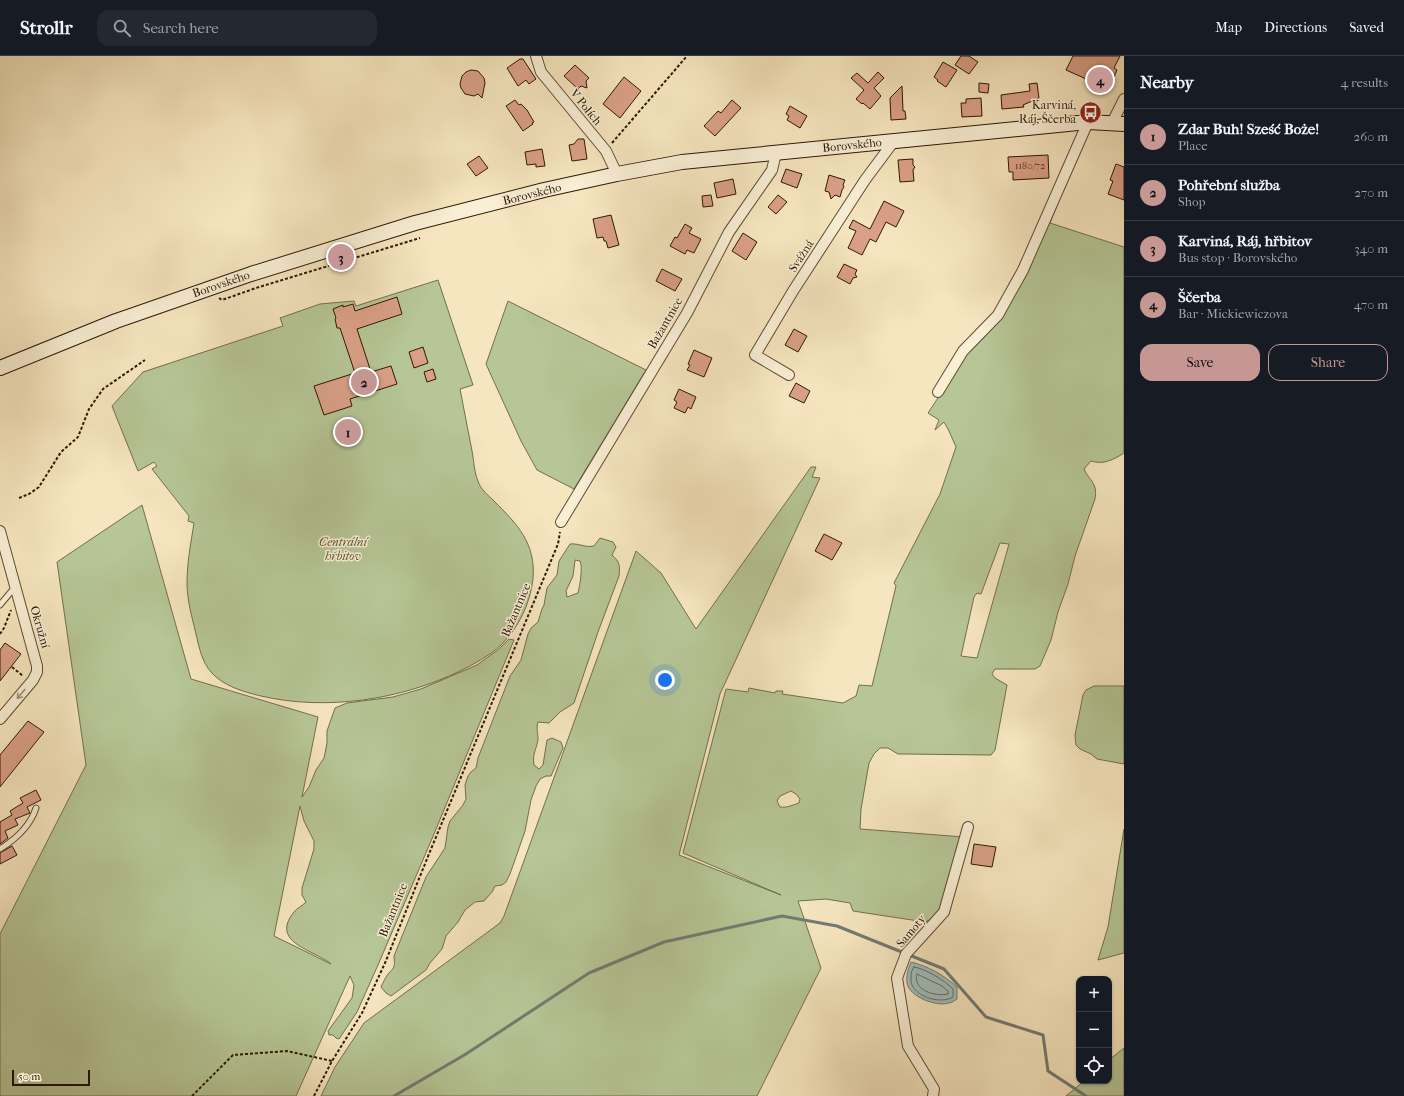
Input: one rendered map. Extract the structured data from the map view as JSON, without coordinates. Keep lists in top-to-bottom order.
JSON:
{
  "streets": {
    "main road": ["Borovského"],
    "street": [
      "V Polích",
      "Svážná",
      "Bažantnice",
      "Okružní",
      "Samoty"
    ]
  },
  "crossings": [
    ["V Polích", "Borovského"],
    ["Borovského", "Svážná"],
    ["Borovského", "Bažantnice"]
  ],
  "one_way": ["Okružní"],
  "parks": ["Centrální hřbitov"],
  "places": {
    "bus stop": ["Karviná, Ráj, Ščerba"]
  },
  "house_numbers": ["1180/72"],
  "scale_bar": "50 m",
  "page": {
    "header": "Strollr",
    "search": "Search here",
    "nav": ["Map", "Directions", "Saved"],
    "heading": ["Nearby", "4 results"],
    "pins": [
      "4",
      "3",
      "2",
      "1"
    ],
    "list": [
      {
        "mark": "1",
        "name": "Zdar Buh! Sześć Boże!",
        "note": "Place",
        "value": "260 m"
      },
      {
        "mark": "2",
        "name": "Pohřební služba",
        "note": "Shop",
        "value": "270 m"
      },
      {
        "mark": "3",
        "name": "Karviná, Ráj, hřbitov",
        "note": "Bus stop · Borovského",
        "value": "340 m"
      },
      {
        "mark": "4",
        "name": "Ščerba",
        "note": "Bar · Mickiewiczova",
        "value": "470 m"
      }
    ],
    "buttons": ["Save", "Share"],
    "map_buttons": ["+", "−"],
    "scale": "50 m"
  }
}
